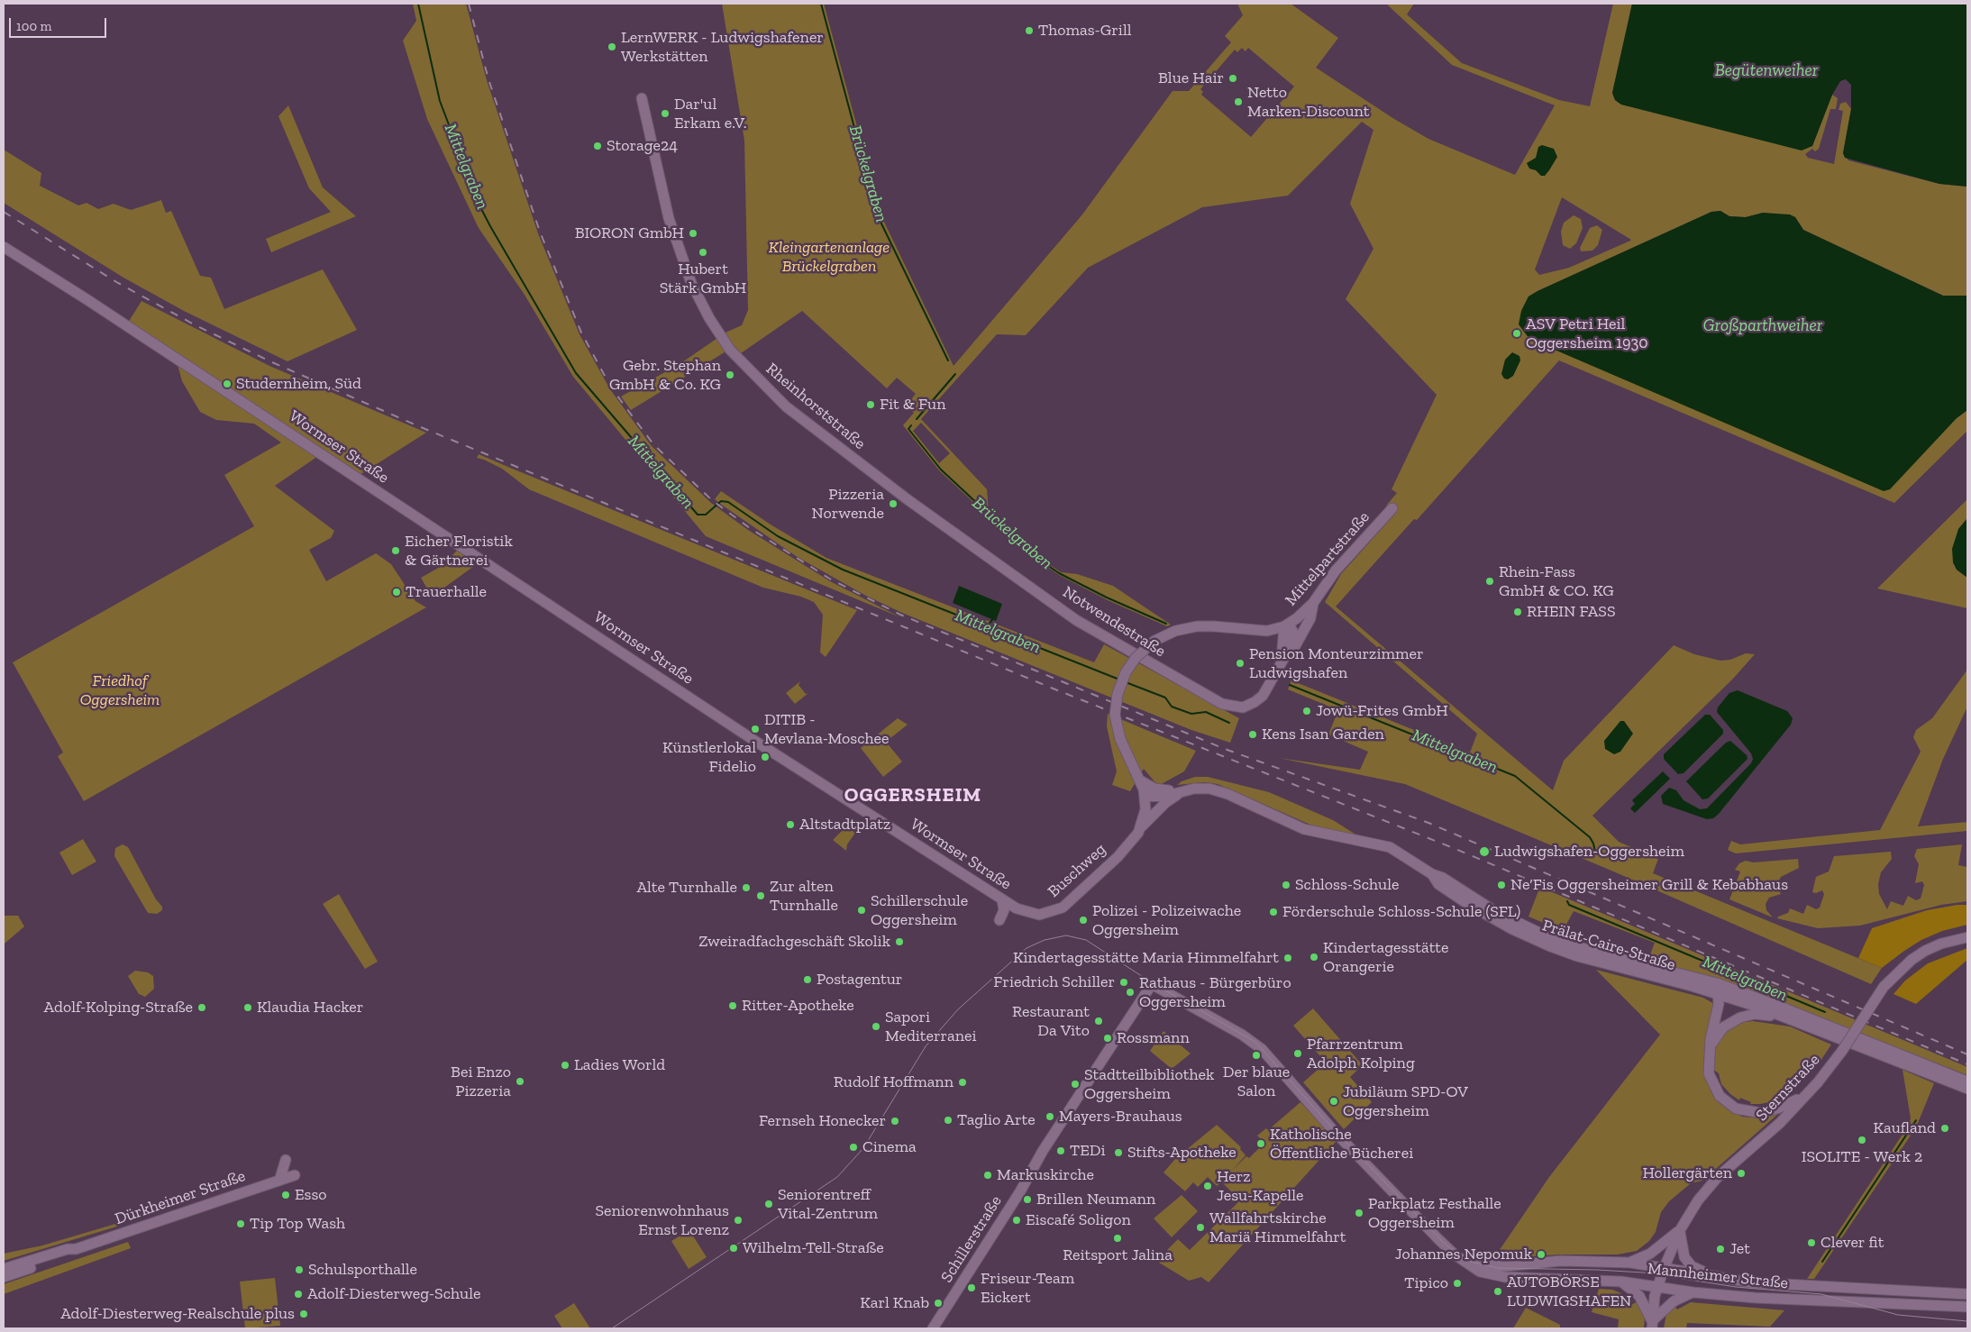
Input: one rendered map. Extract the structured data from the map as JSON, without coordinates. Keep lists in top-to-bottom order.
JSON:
{
  "streets": {
    "street": [
      "Rheinhorststraße",
      "Wormser Straße",
      "Mittelpartstraße",
      "Notwendestraße",
      "Buschweg",
      "Prälat-Caire-Straße",
      "Sternstraße",
      "Dürkheimer Straße",
      "Schillerstraße",
      "Mannheimer Straße"
    ]
  },
  "crossings": [
    ["Rheinhorststraße", "Notwendestraße"],
    ["Wormser Straße", "Buschweg"],
    ["Sternstraße", "Mannheimer Straße"],
    ["Schillerstraße", "Mannheimer Straße"]
  ],
  "districts": ["OGGERSHEIM"],
  "water": [
    "Begütenweiher",
    "Mittelgraben",
    "Brückelgraben",
    "Großparthweiher"
  ],
  "parks": ["Kleingartenanlage Brückelgraben", "Friedhof Oggersheim"],
  "places": [
    "Thomas-Grill",
    "LernWERK - Ludwigshafener Werkstätten",
    "Blue Hair",
    "Netto Marken-Discount",
    "Dar'ul Erkam e.V.",
    "Storage24",
    "BIORON GmbH",
    "Hubert Stärk GmbH",
    "ASV Petri Heil Oggersheim 1930",
    "Gebr. Stephan GmbH & Co. KG",
    "Studernheim, Süd",
    "Fit & Fun",
    "Pizzeria Norwende",
    "Eicher Floristik & Gärtnerei",
    "Rhein-Fass GmbH & CO. KG",
    "Trauerhalle",
    "RHEIN FASS",
    "Pension Monteurzimmer Ludwigshafen",
    "Jowü-Frites GmbH",
    "DITIB - Mevlana-Moschee",
    "Kens Isan Garden",
    "Künstlerlokal Fidelio",
    "Altstadtplatz",
    "Ludwigshafen-Oggersheim",
    "Schloss-Schule",
    "Ne‘Fis Oggersheimer Grill & Kebabhaus",
    "Alte Turnhalle",
    "Zur alten Turnhalle",
    "Schillerschule Oggersheim",
    "Förderschule Schloss-Schule (SFL)",
    "Polizei - Polizeiwache Oggersheim",
    "Zweiradfachgeschäft Skolik",
    "Kindertagesstätte Orangerie",
    "Kindertagesstätte Maria Himmelfahrt",
    "Postagentur",
    "Friedrich Schiller",
    "Rathaus - Bürgerbüro Oggersheim",
    "Ritter-Apotheke",
    "Adolf-Kolping-Straße",
    "Klaudia Hacker",
    "Restaurant Da Vito",
    "Sapori Mediterranei",
    "Rossmann",
    "Pfarrzentrum Adolph Kolping",
    "Der blaue Salon",
    "Ladies World",
    "Bei Enzo Pizzeria",
    "Rudolf Hoffmann",
    "Stadtteilbibliothek Oggersheim",
    "Jubiläum SPD-OV Oggersheim",
    "Mayers-Brauhaus",
    "Taglio Arte",
    "Fernseh Honecker",
    "Kaufland",
    "ISOLITE - Werk 2",
    "Katholische Öffentliche Bücherei",
    "Cinema",
    "TEDi",
    "Stifts-Apotheke",
    "Hollergärten",
    "Markuskirche",
    "Herz Jesu-Kapelle",
    "Esso",
    "Brillen Neumann",
    "Seniorentreff Vital-Zentrum",
    "Parkplatz Festhalle Oggersheim",
    "Seniorenwohnhaus Ernst Lorenz",
    "Eiscafé Soligon",
    "Tip Top Wash",
    "Wallfahrtskirche Mariä Himmelfahrt",
    "Reitsport Jalina",
    "Clever fit",
    "Wilhelm-Tell-Straße",
    "Jet",
    "Johannes Nepomuk",
    "Schulsporthalle",
    "Tipico",
    "Friseur-Team Eickert",
    "AUTOBÖRSE LUDWIGSHAFEN",
    "Adolf-Diesterweg-Schule",
    "Karl Knab",
    "Adolf-Diesterweg-Realschule plus"
  ],
  "scale_bar": "100 m"
}
